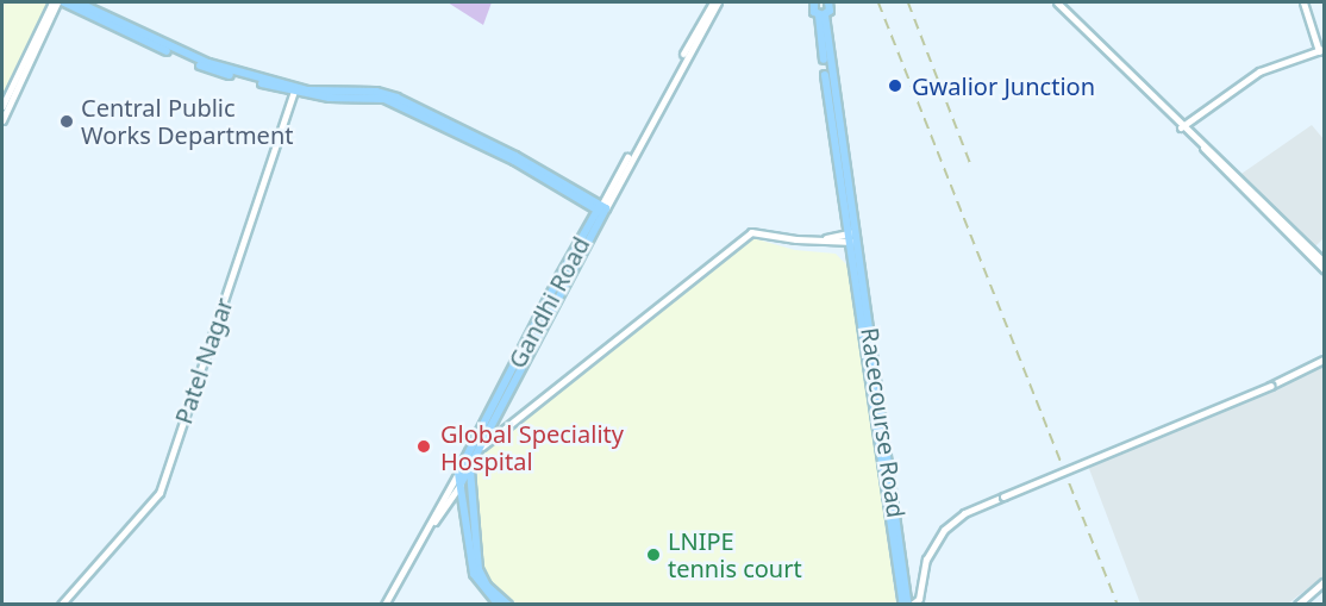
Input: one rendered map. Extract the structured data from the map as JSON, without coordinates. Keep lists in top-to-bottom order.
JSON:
{
  "streets": {
    "main road": ["Gandhi Road", "Patel Nagar", "Racecourse Road"]
  },
  "places": [
    "Gwalior Junction",
    "Central Public Works Department",
    "Global Speciality Hospital",
    "LNIPE tennis court"
  ]
}
